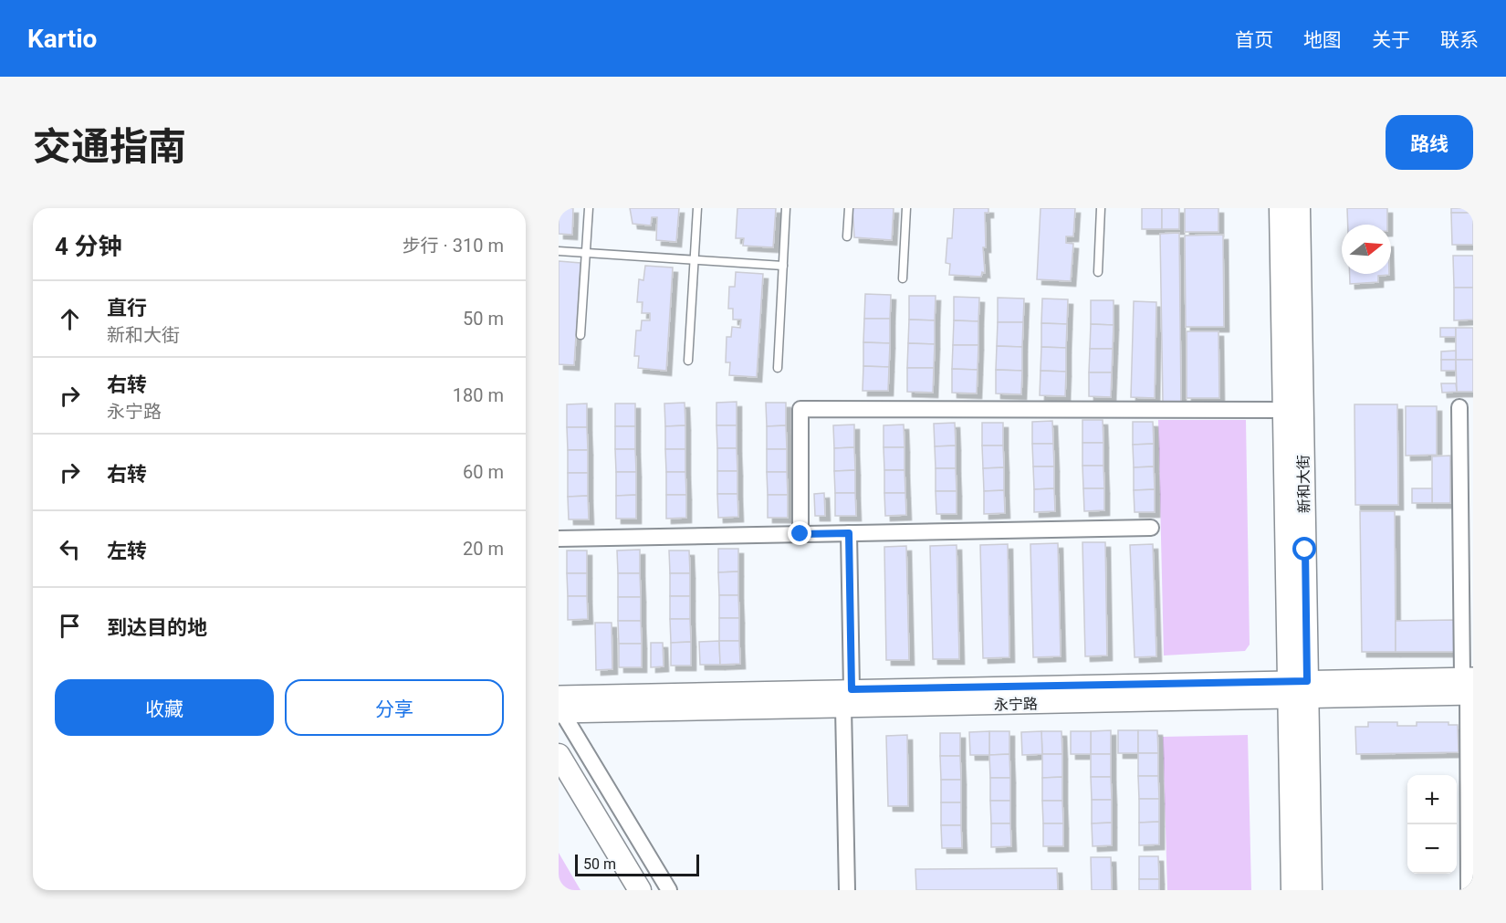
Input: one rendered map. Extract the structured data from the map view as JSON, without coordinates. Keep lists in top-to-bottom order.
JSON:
{
  "streets": {
    "main road": ["新和大街"],
    "street": ["永宁路"]
  },
  "crossings": [
    ["新和大街", "永宁路"]
  ],
  "scale_bar": "50 m",
  "north": "right",
  "page": {
    "header": "Kartio",
    "nav": [
      "首页",
      "地图",
      "关于",
      "联系"
    ],
    "title": "交通指南",
    "buttons": [
      "路线",
      ["收藏", "分享"]
    ],
    "heading": ["4 分钟", "步行 · 310 m"],
    "list": [
      ["直行", "新和大街", "50 m"],
      ["右转", "永宁路", "180 m"],
      ["右转", "60 m"],
      ["左转", "20 m"],
      "到达目的地"
    ],
    "map_buttons": ["+", "−"],
    "scale": "50 m"
  }
}
